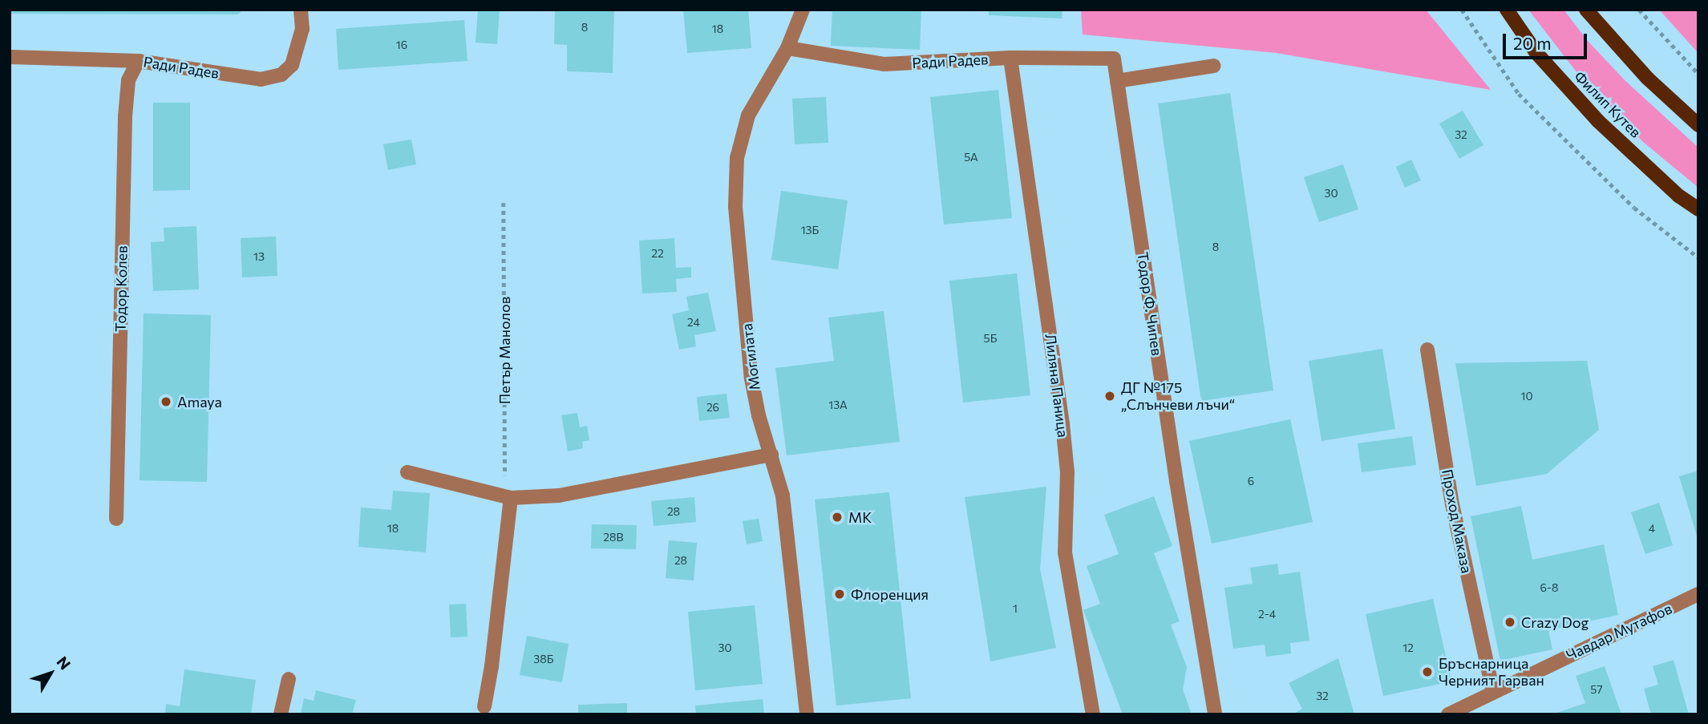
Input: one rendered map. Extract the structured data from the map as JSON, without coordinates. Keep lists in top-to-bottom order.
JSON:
{
  "streets": {
    "main road": ["Филип Кутев"],
    "street": [
      "Ради Радев",
      "Тодор Колев",
      "Тодор Ф. Чипев",
      "Могилата",
      "Лиляна Паница",
      "Проход Маказа",
      "Чавдар Мутафов"
    ],
    "path": ["Петър Манолов"]
  },
  "crossings": [
    ["Ради Радев", "Тодор Колев"],
    ["Ради Радев", "Тодор Ф. Чипев"],
    ["Ради Радев", "Могилата"],
    ["Ради Радев", "Лиляна Паница"],
    ["Проход Маказа", "Чавдар Мутафов"]
  ],
  "places": [
    "ДГ №175 „Слънчеви лъчи“",
    "Amaya",
    "MK",
    "Флоренция",
    "Crazy Dog",
    "Бръснарница Черният Гарван"
  ],
  "house_numbers": [
    "8",
    "18",
    "16",
    "32",
    "5А",
    "30",
    "13Б",
    "8",
    "22",
    "13",
    "24",
    "5Б",
    "10",
    "13А",
    "26",
    "6",
    "28",
    "18",
    "4",
    "28В",
    "28",
    "6-8",
    "1",
    "2-4",
    "30",
    "12",
    "38Б",
    "57",
    "32"
  ],
  "scale_bar": "20 m",
  "north": "top right"
}
